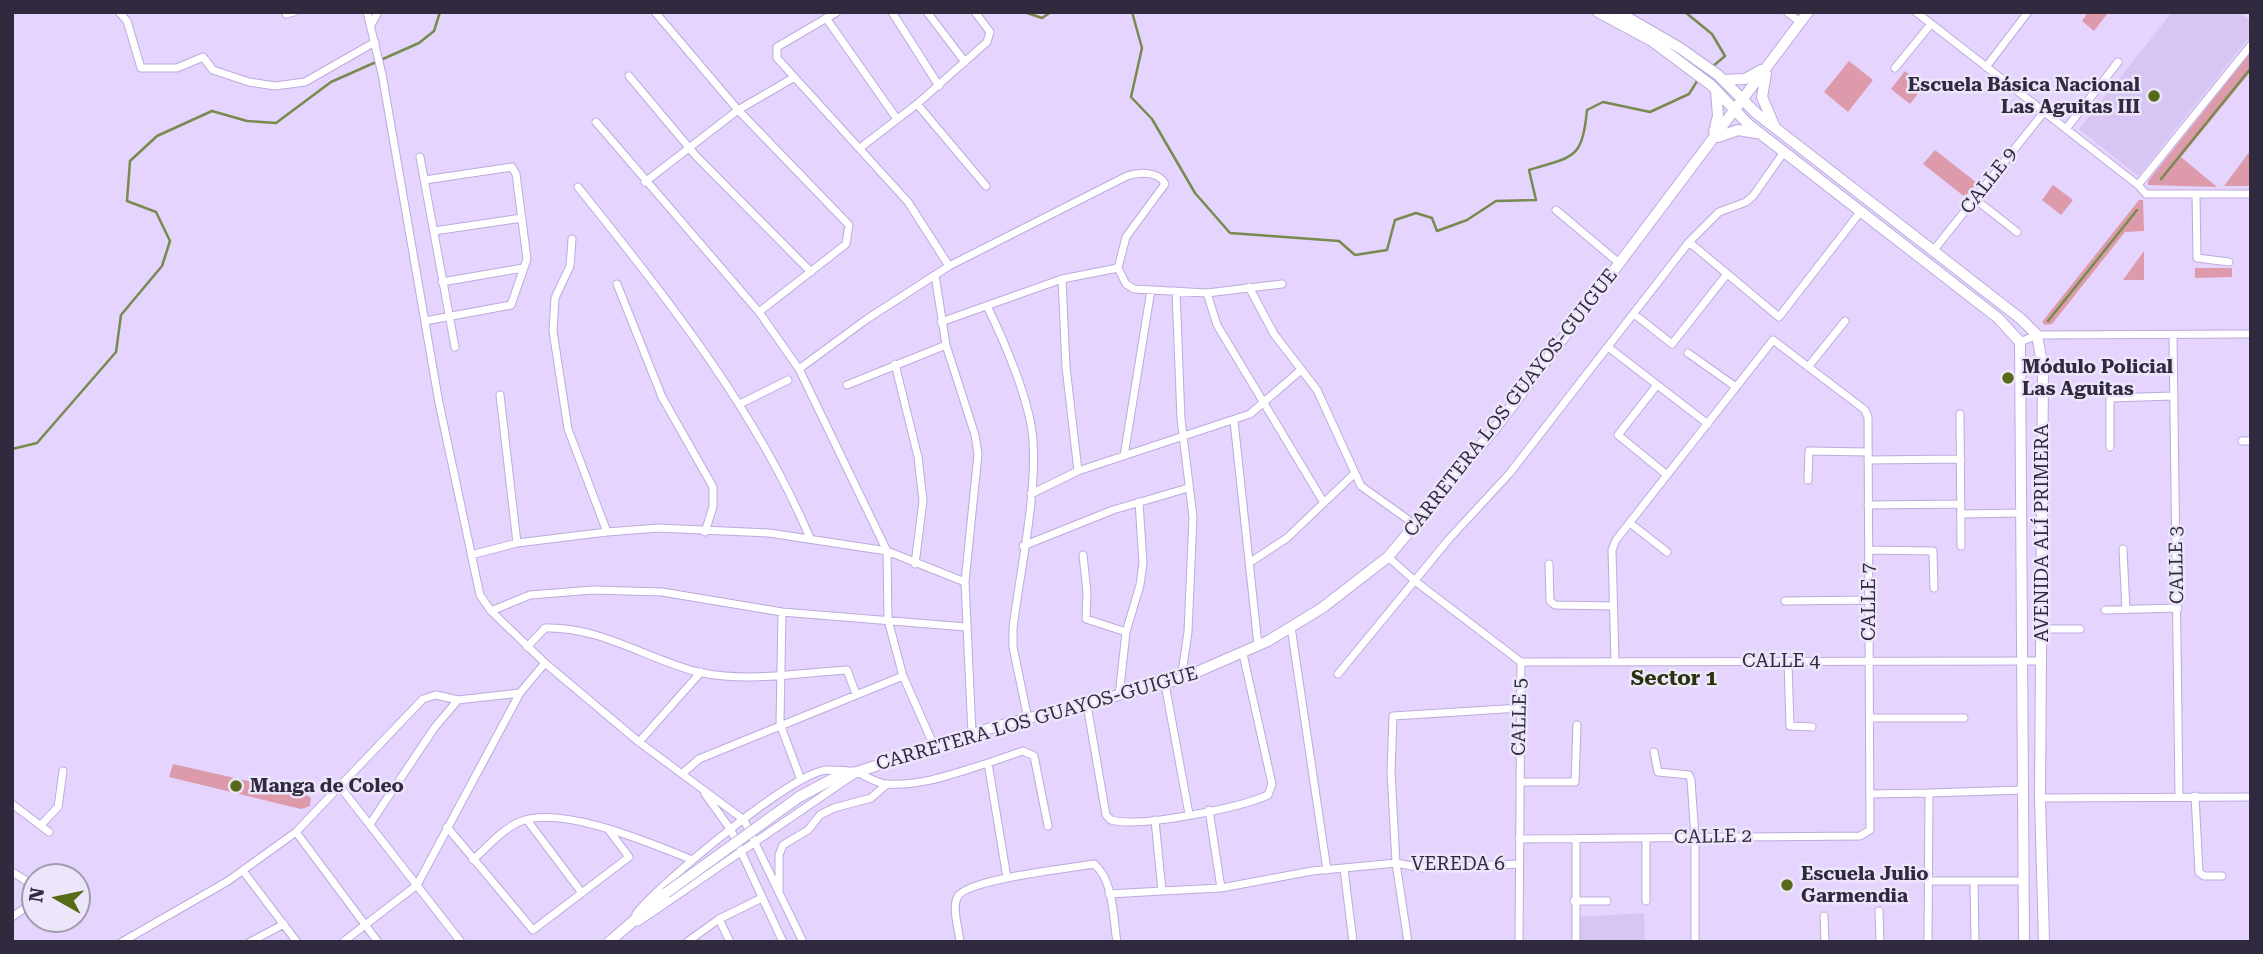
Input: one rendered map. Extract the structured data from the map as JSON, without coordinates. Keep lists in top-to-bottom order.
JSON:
{
  "streets": {
    "main road": ["CARRETERA LOS GUAYOS-GUIGUE", "AVENIDA ALÍ PRIMERA"],
    "street": [
      "CALLE 9",
      "CALLE 3",
      "CALLE 7",
      "CALLE 4",
      "CALLE 5",
      "CALLE 2",
      "VEREDA 6"
    ]
  },
  "crossings": [
    ["CARRETERA LOS GUAYOS-GUIGUE", "CALLE 5"],
    ["AVENIDA ALÍ PRIMERA", "CALLE 4"],
    ["CALLE 7", "CALLE 4"],
    ["CALLE 7", "CALLE 2"],
    ["CALLE 4", "CALLE 5"],
    ["CALLE 5", "CALLE 2"],
    ["CALLE 5", "VEREDA 6"]
  ],
  "districts": ["Sector 1"],
  "places": [
    "Escuela Básica Nacional Las Aguitas III",
    "Módulo Policial Las Aguitas",
    "Manga de Coleo",
    "Escuela Julio Garmendia"
  ],
  "north": "left"
}
